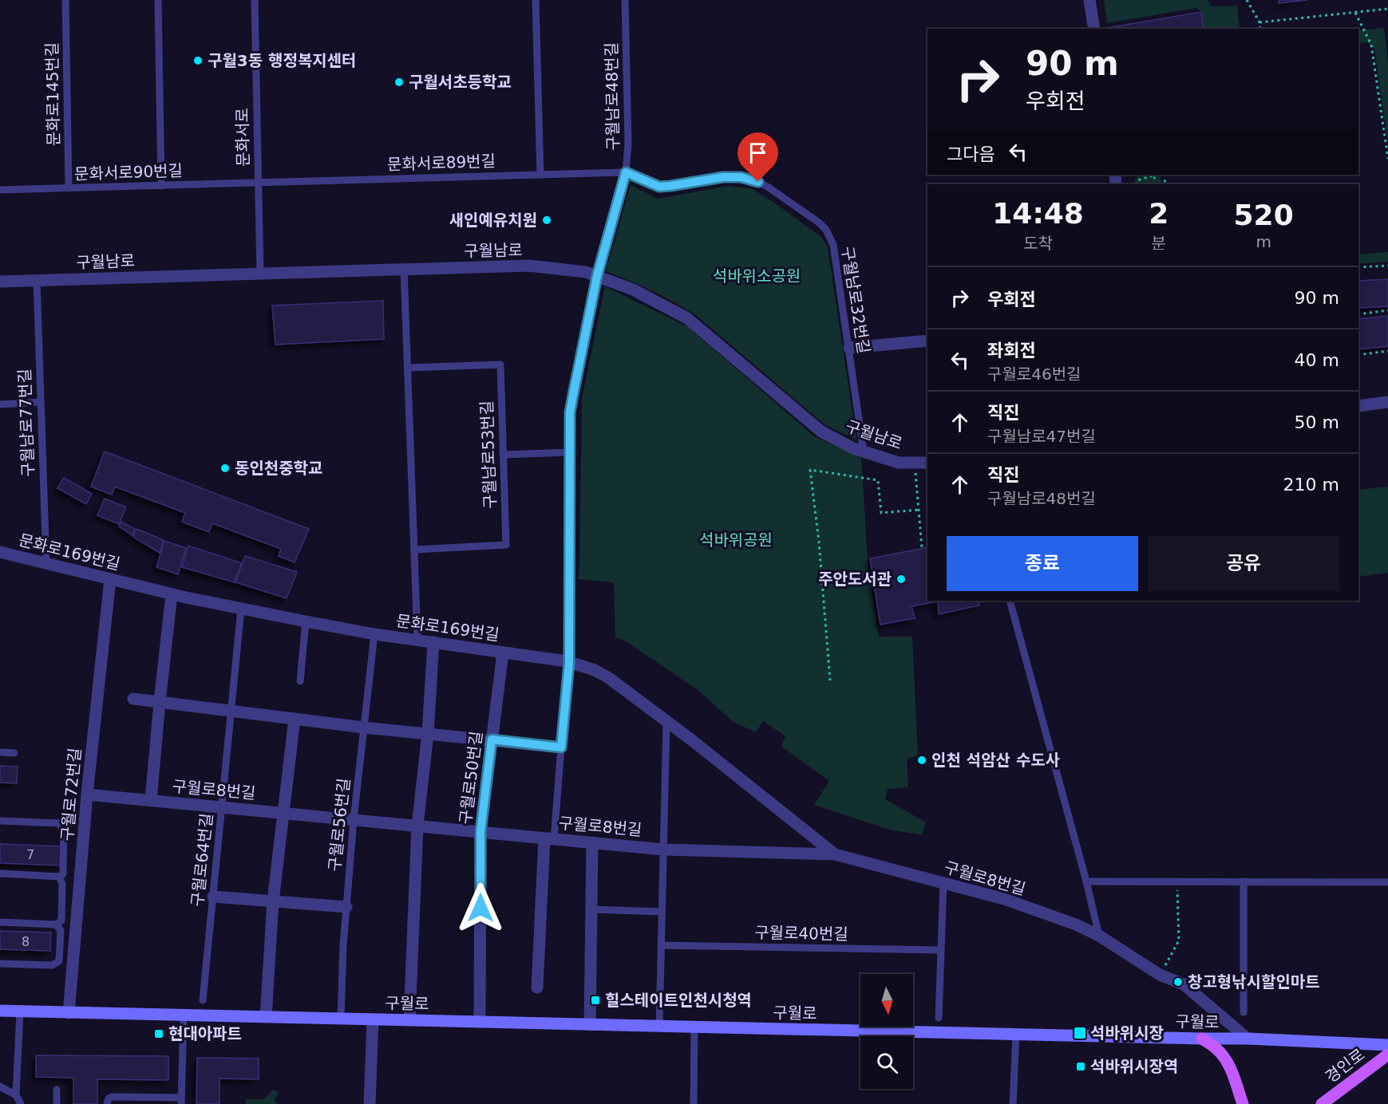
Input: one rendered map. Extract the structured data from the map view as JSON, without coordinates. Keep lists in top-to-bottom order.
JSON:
{
  "streets": {
    "main road": ["구월로", "경인로"],
    "street": [
      "구월남로",
      "문화로169번길",
      "구월로50번길",
      "구월로8번길",
      "구월로72번길"
    ],
    "lane": [
      "문화로145번길",
      "구월남로48번길",
      "문화서로",
      "문화서로89번길",
      "문화서로90번길",
      "구월남로32번길",
      "구월남로77번길",
      "구월남로53번길",
      "구월로56번길",
      "구월로64번길",
      "구월로40번길"
    ]
  },
  "crossings": [
    ["문화로145번길", "문화서로90번길"],
    ["구월남로48번길", "문화서로89번길"],
    ["구월남로48번길", "구월남로"],
    ["구월남로48번길", "구월남로32번길"],
    ["구월남로48번길", "문화로169번길"],
    ["구월남로48번길", "구월로8번길"],
    ["문화서로", "문화서로89번길"],
    ["문화서로", "문화서로90번길"],
    ["문화서로", "구월남로"],
    ["문화서로89번길", "문화서로90번길"],
    ["문화서로89번길", "구월남로32번길"],
    ["구월남로", "구월남로32번길"],
    ["구월남로", "구월남로77번길"],
    ["구월남로77번길", "문화로169번길"],
    ["문화로169번길", "구월로50번길"],
    ["문화로169번길", "구월로8번길"],
    ["문화로169번길", "구월로72번길"],
    ["문화로169번길", "구월로56번길"],
    ["문화로169번길", "구월로64번길"],
    ["구월로50번길", "구월로8번길"],
    ["구월로50번길", "구월로"],
    ["구월로8번길", "구월로72번길"],
    ["구월로8번길", "구월로56번길"],
    ["구월로8번길", "구월로64번길"],
    ["구월로8번길", "구월로"],
    ["구월로72번길", "구월로"],
    ["구월로56번길", "구월로"]
  ],
  "parks": ["석바위소공원", "석바위공원"],
  "places": {
    "other": [
      "구월3동 행정복지센터",
      "구월서초등학교",
      "새인예유치원",
      "동인천중학교",
      "주안도서관",
      "인천 석암산 수도사",
      "창고형낚시할인마트"
    ],
    "transit": [
      "힐스테이트인천시청역",
      "석바위시장",
      "현대아파트",
      "석바위시장역"
    ]
  },
  "house_numbers": ["7", "8"],
  "north": "bottom",
  "page": {
    "turn": ["90 m", "우회전"],
    "then": "그다음",
    "eta": [
      "14:48",
      "도착",
      "2",
      "분",
      "520",
      "m"
    ],
    "list": [
      {
        "name": "우회전",
        "value": "90 m"
      },
      {
        "name": "좌회전",
        "note": "구월로46번길",
        "value": "40 m"
      },
      {
        "name": "직진",
        "note": "구월남로47번길",
        "value": "50 m"
      },
      {
        "name": "직진",
        "note": "구월남로48번길",
        "value": "210 m"
      }
    ],
    "buttons": ["종료", "공유"]
  }
}
